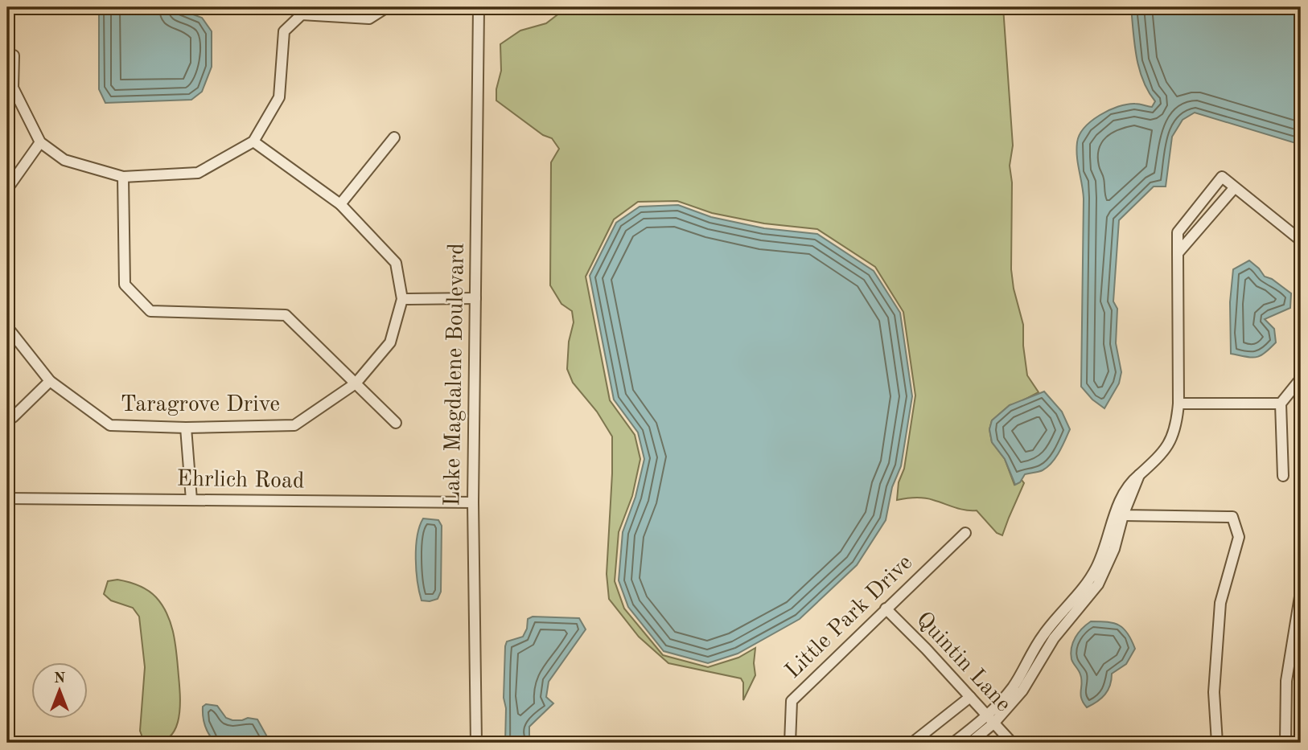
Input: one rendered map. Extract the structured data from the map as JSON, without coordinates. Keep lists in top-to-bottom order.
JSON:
{
  "streets": {
    "street": [
      "Lake Magdalene Boulevard",
      "Taragrove Drive",
      "Ehrlich Road",
      "Little Park Drive",
      "Quintin Lane"
    ]
  },
  "crossings": [
    ["Lake Magdalene Boulevard", "Ehrlich Road"],
    ["Little Park Drive", "Quintin Lane"]
  ],
  "north": "top"
}
